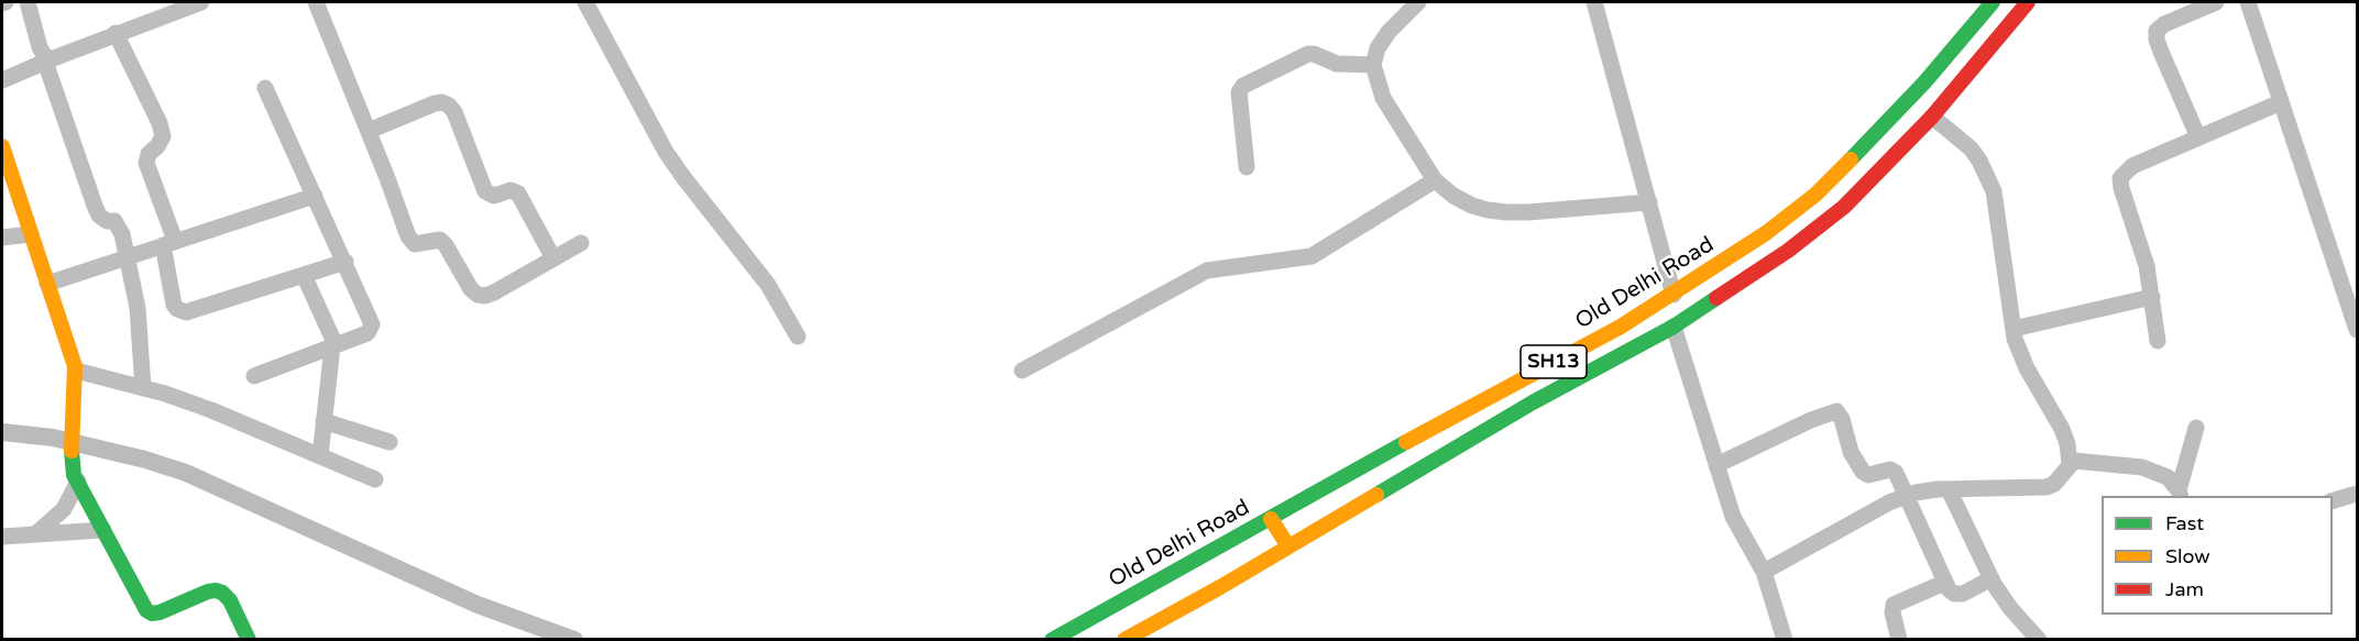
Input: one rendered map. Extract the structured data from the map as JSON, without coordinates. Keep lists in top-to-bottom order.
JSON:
{
  "streets": {
    "main road": ["Old Delhi Road", "SH13"]
  },
  "legend": ["Fast", "Slow", "Jam"]
}
